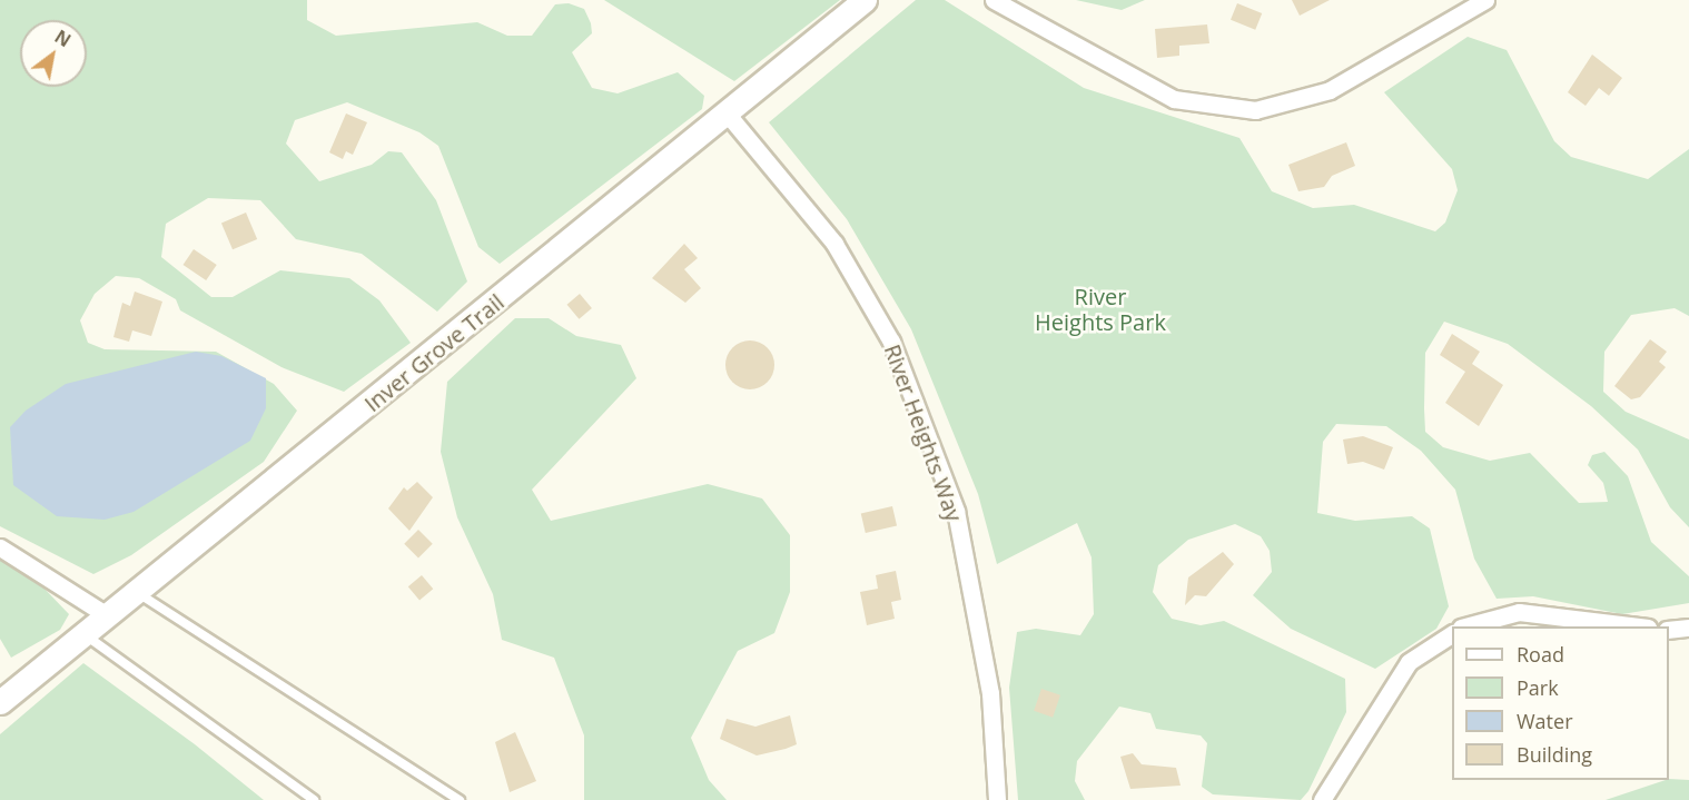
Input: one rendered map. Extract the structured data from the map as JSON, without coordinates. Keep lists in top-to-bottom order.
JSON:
{
  "streets": {
    "street": ["Inver Grove Trail", "River Heights Way"]
  },
  "crossings": [
    ["Inver Grove Trail", "River Heights Way"]
  ],
  "parks": ["River Heights Park"],
  "legend": [
    "Road",
    "Park",
    "Water",
    "Building"
  ],
  "north": "top right"
}
